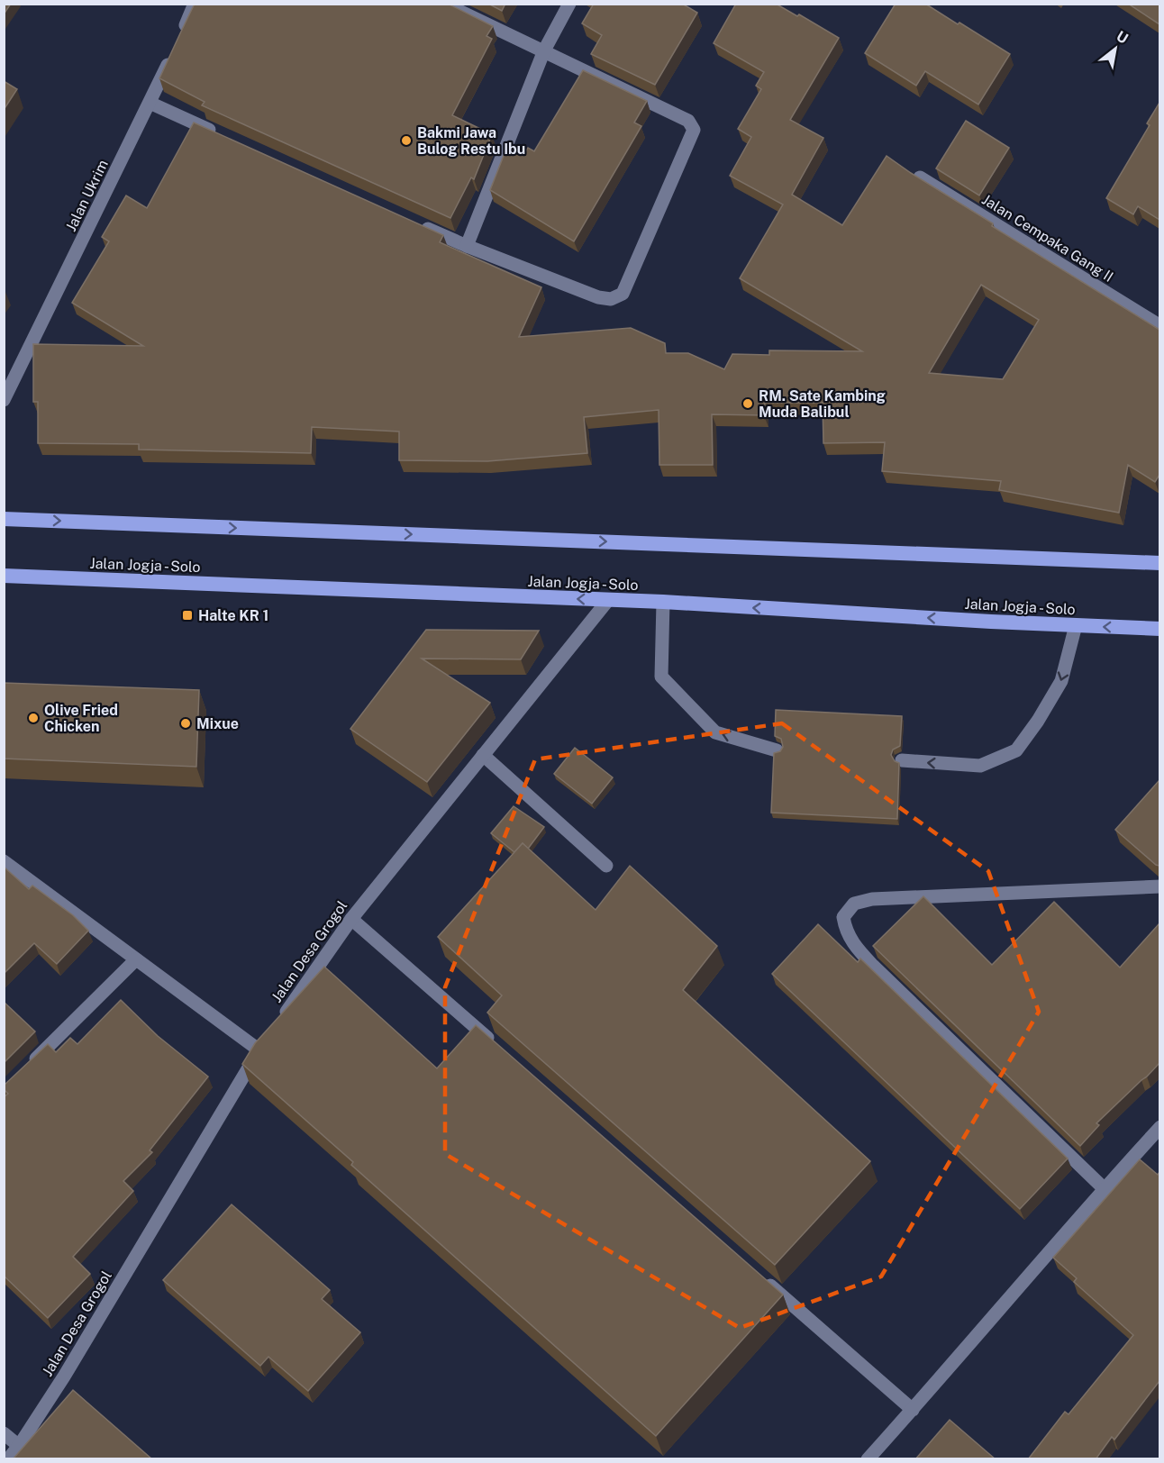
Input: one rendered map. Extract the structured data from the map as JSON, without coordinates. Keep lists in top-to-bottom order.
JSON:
{
  "streets": {
    "highway": ["Jalan Jogja - Solo"],
    "street": ["Jalan Ukrim", "Jalan Cempaka Gang II", "Jalan Desa Grogol"]
  },
  "crossings": [
    ["Jalan Jogja - Solo", "Jalan Desa Grogol"]
  ],
  "places": {
    "other": [
      "Bakmi Jawa Bulog Restu Ibu",
      "RM. Sate Kambing Muda Balibul",
      "Olive Fried Chicken",
      "Mixue"
    ],
    "transit": ["Halte KR 1"]
  },
  "north": "top right"
}
